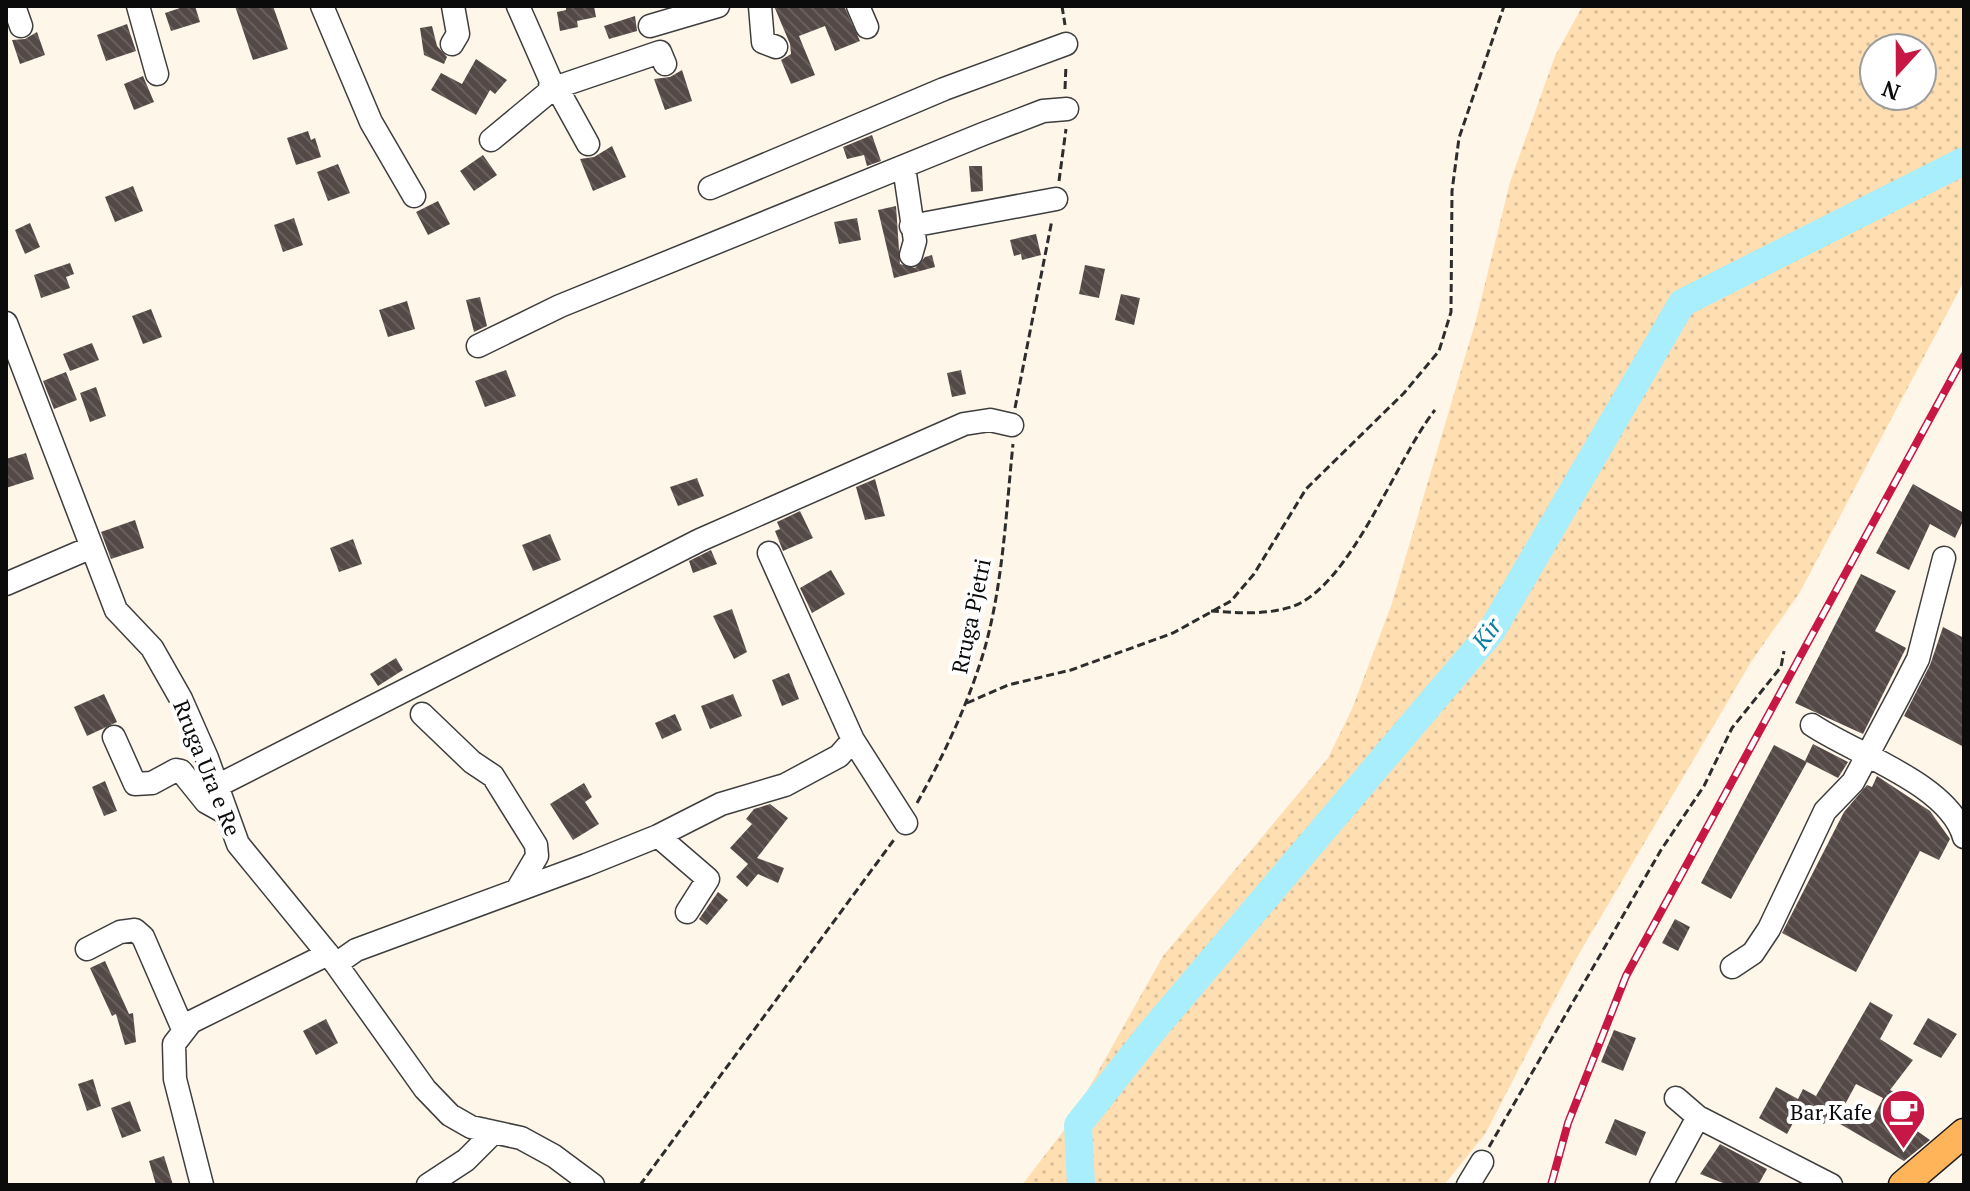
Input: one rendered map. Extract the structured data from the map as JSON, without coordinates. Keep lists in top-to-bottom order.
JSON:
{
  "streets": {
    "street": ["Rruga Ura e Re"],
    "path": ["Rruga Pjetri"]
  },
  "water": ["Kir"],
  "places": {
    "cafe": ["Bar Kafe"]
  },
  "north": "bottom"
}
